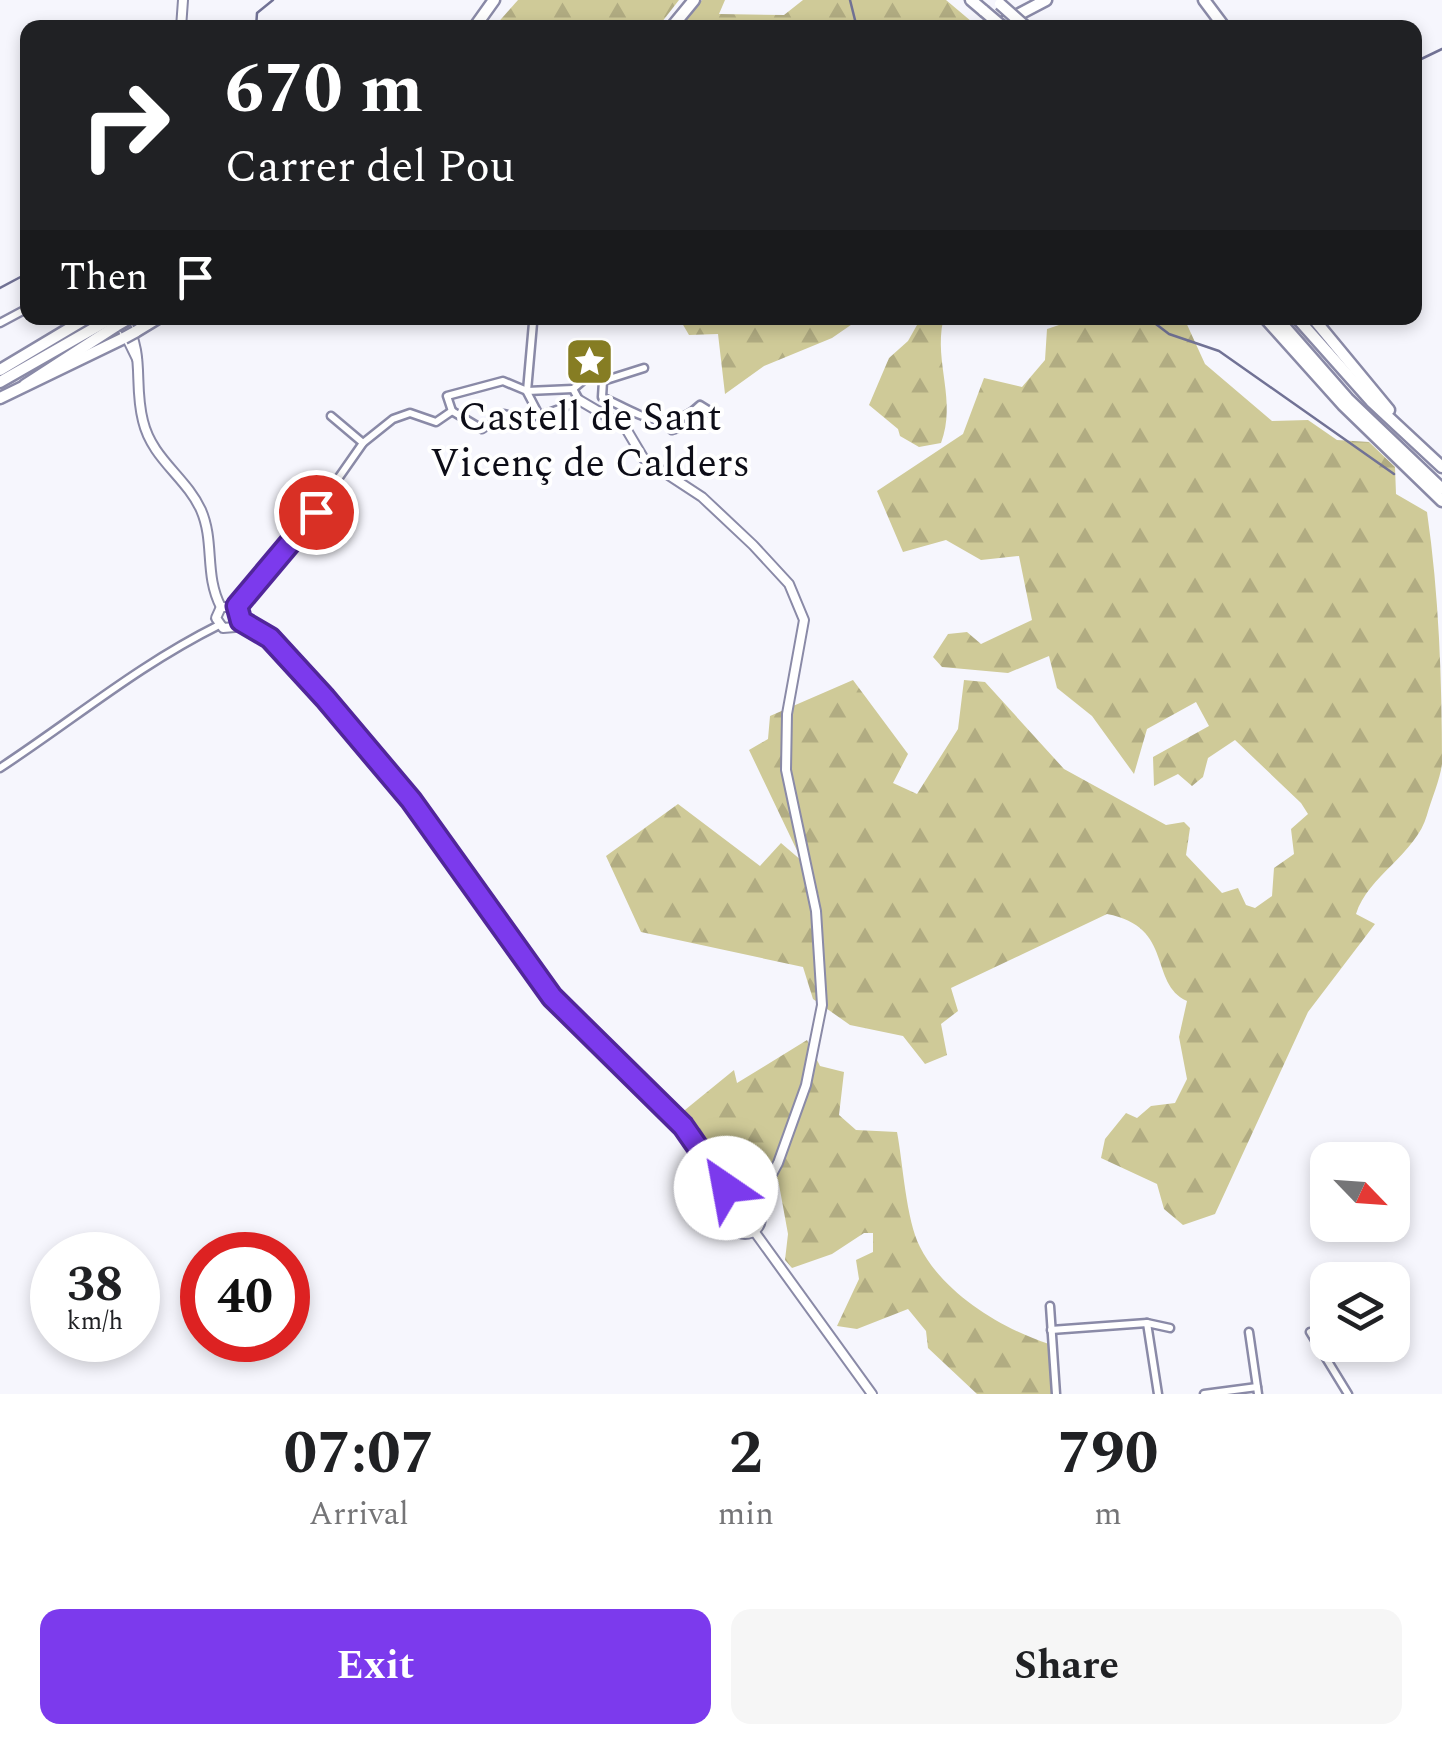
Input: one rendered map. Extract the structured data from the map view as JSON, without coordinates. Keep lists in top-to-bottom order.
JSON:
{
  "places": {
    "place": ["Castell de Sant Vicenç de Calders"]
  },
  "north": "bottom right",
  "page": {
    "turn": ["670 m", "Carrer del Pou"],
    "then": "Then",
    "speed": "38 km/h",
    "limit": "40",
    "eta": [
      "07:07",
      "Arrival",
      "2",
      "min",
      "790",
      "m"
    ],
    "buttons": ["Exit", "Share"]
  }
}
